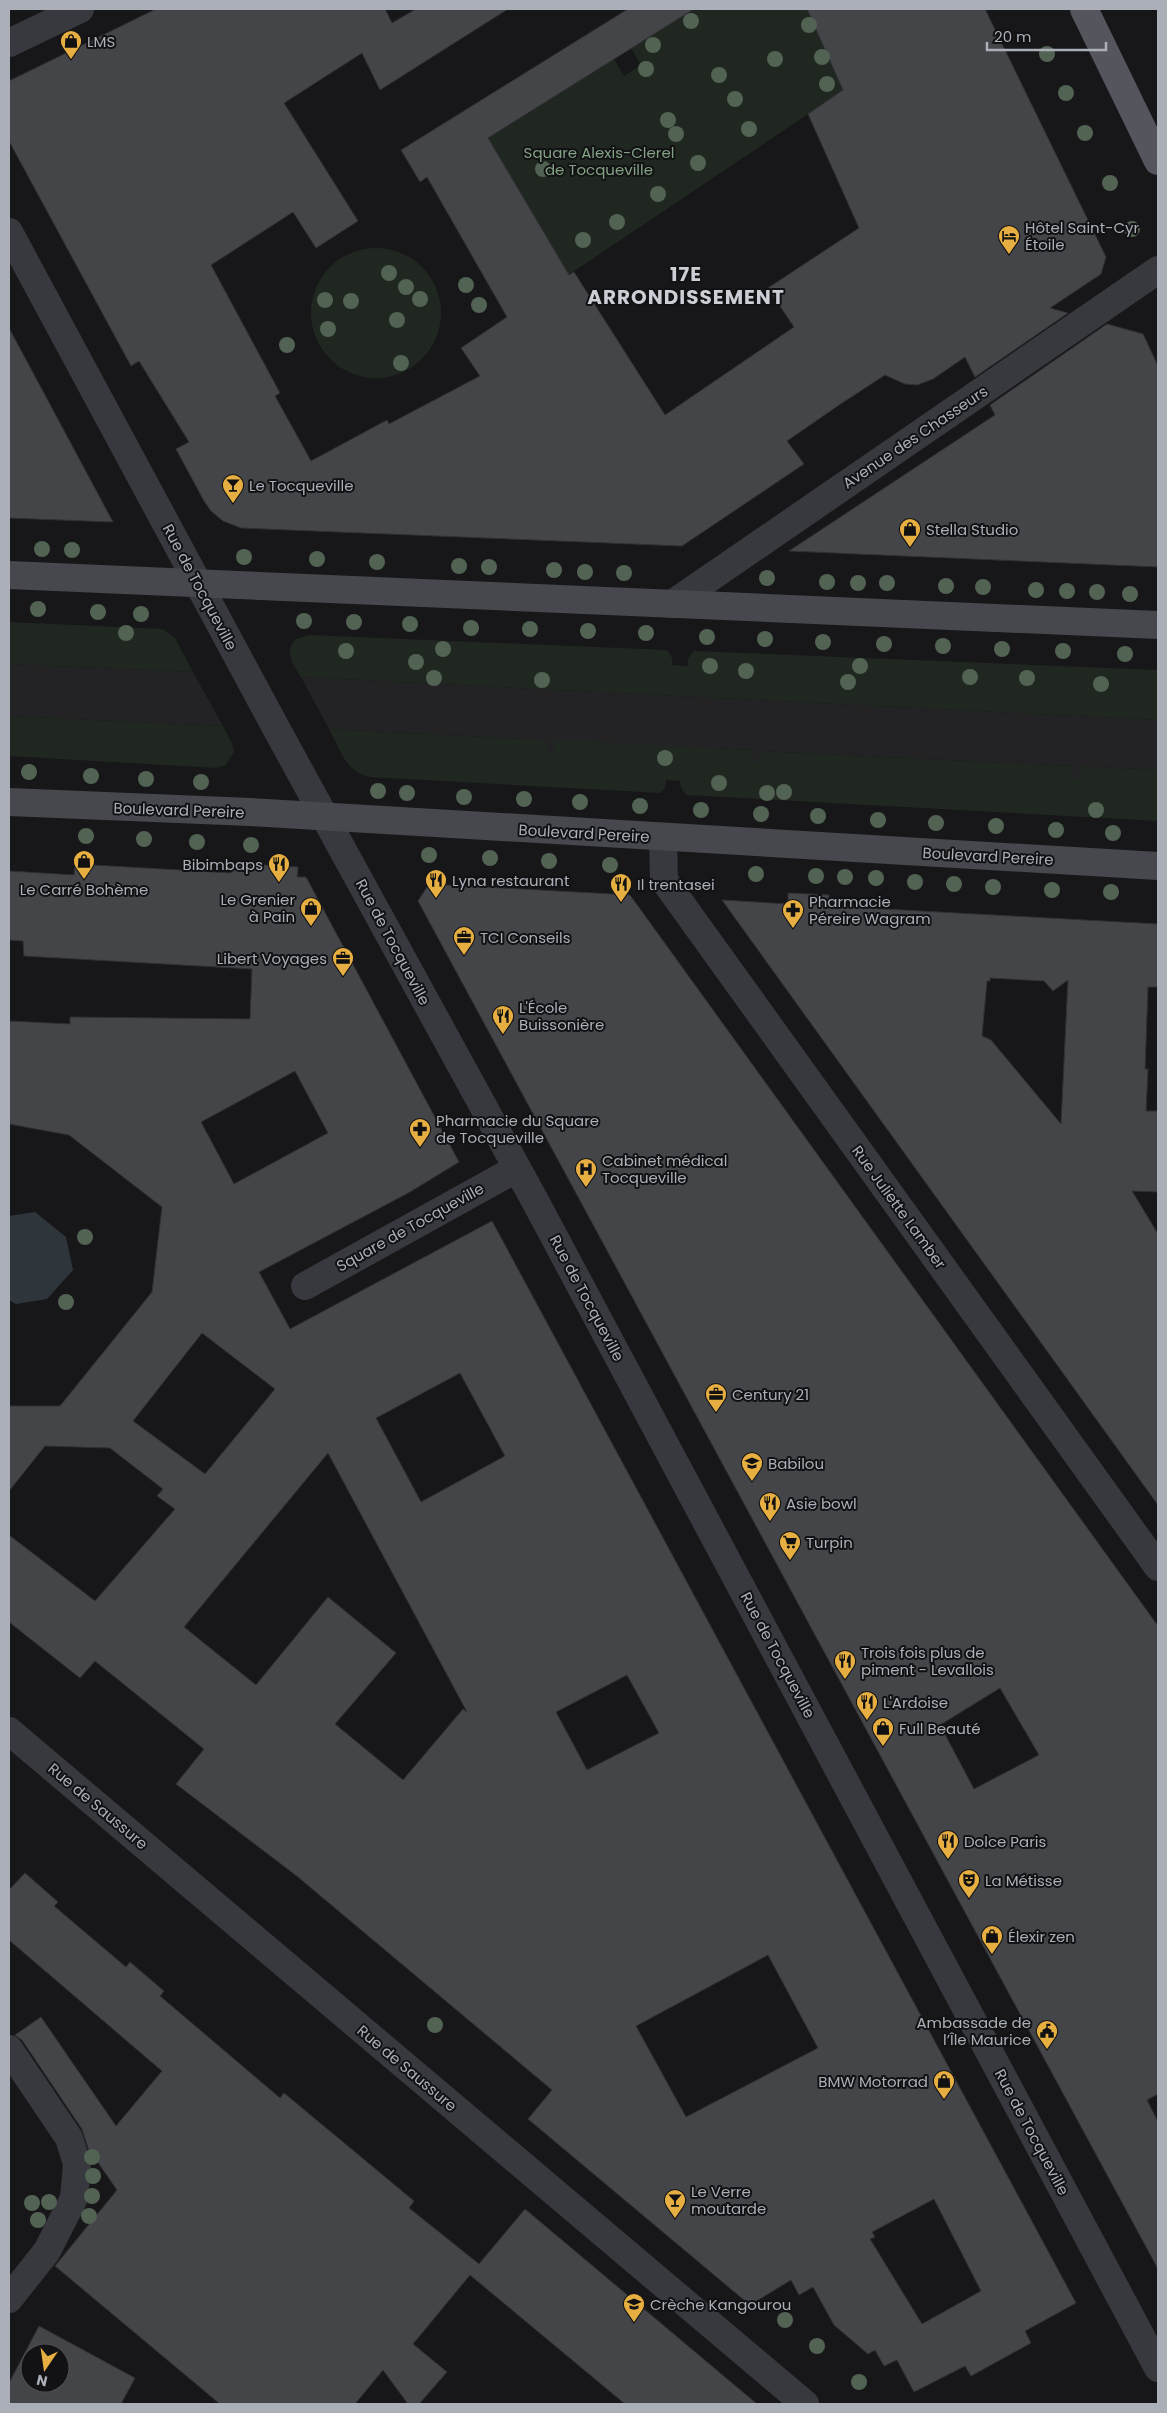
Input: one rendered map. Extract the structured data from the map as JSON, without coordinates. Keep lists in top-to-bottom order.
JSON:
{
  "streets": {
    "main road": ["Boulevard Pereire"],
    "street": [
      "Avenue des Chasseurs",
      "Rue de Tocqueville",
      "Rue Juliette Lamber",
      "Square de Tocqueville",
      "Rue de Saussure"
    ]
  },
  "crossings": [
    ["Rue de Tocqueville", "Boulevard Pereire"],
    ["Rue de Tocqueville", "Square de Tocqueville"],
    ["Boulevard Pereire", "Rue Juliette Lamber"]
  ],
  "districts": ["17E ARRONDISSEMENT"],
  "parks": ["Square Alexis-Clerel de Tocqueville"],
  "places": {
    "shop": [
      "LMS",
      "Stella Studio",
      "Le Carré Bohème",
      "Le Grenier à Pain",
      "Full Beauté",
      "Élexir zen",
      "BMW Motorrad"
    ],
    "hotel": ["Hôtel Saint-Cyr Étoile"],
    "bar": ["Le Tocqueville", "Le Verre moutarde"],
    "restaurant": [
      "Bibimbaps",
      "Lyna restaurant",
      "Il trentasei",
      "L'École Buissonière",
      "Asie bowl",
      "Trois fois plus de piment - Levallois",
      "L'Ardoise",
      "Dolce Paris"
    ],
    "pharmacy": ["Pharmacie Péreire Wagram", "Pharmacie du Square de Tocqueville"],
    "office": ["TCI Conseils", "Libert Voyages", "Century 21"],
    "hospital": ["Cabinet médical Tocqueville"],
    "school or university": ["Babilou", "Crèche Kangourou"],
    "supermarket": ["Turpin"],
    "theatre": ["La Métisse"],
    "public building": ["Ambassade de l’Île Maurice"]
  },
  "scale_bar": "20 m",
  "north": "bottom"
}
